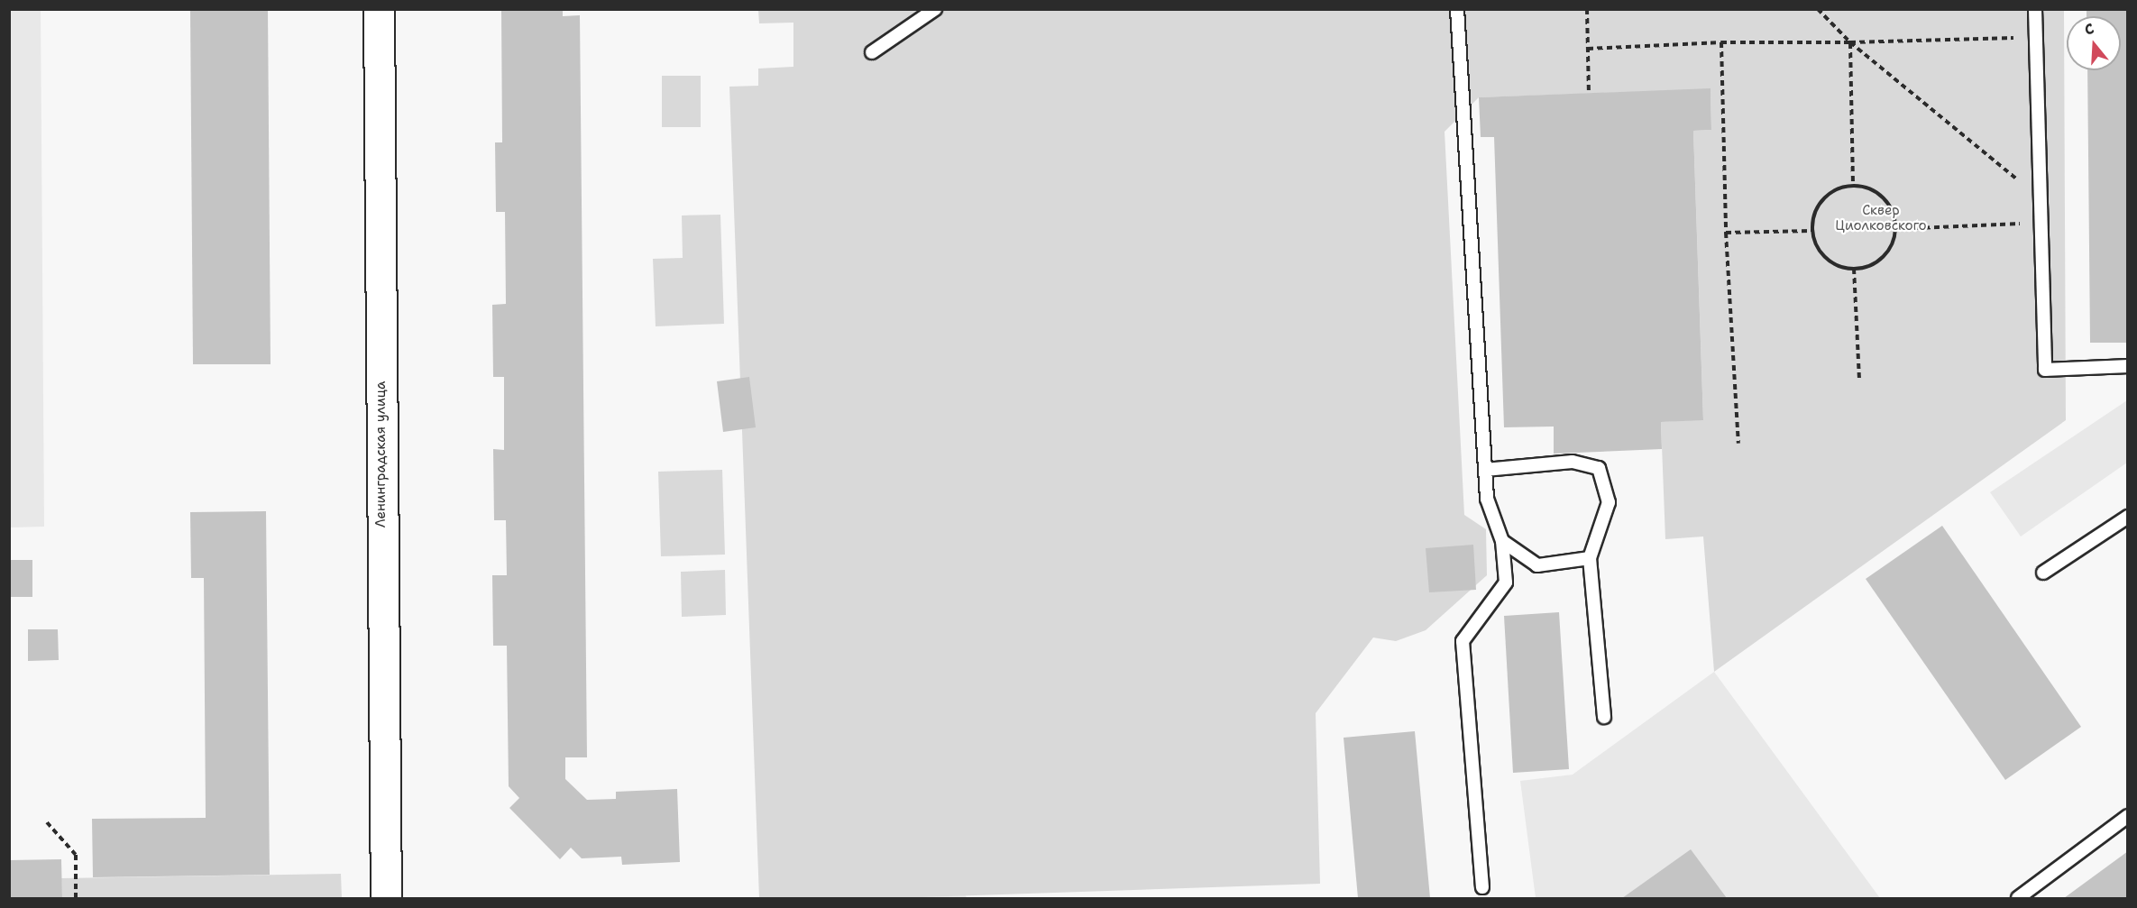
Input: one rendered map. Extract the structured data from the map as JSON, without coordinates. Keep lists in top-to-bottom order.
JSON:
{
  "streets": {
    "main road": ["Ленинградская улица"]
  },
  "parks": ["Сквер Циолковского"],
  "north": "top"
}
